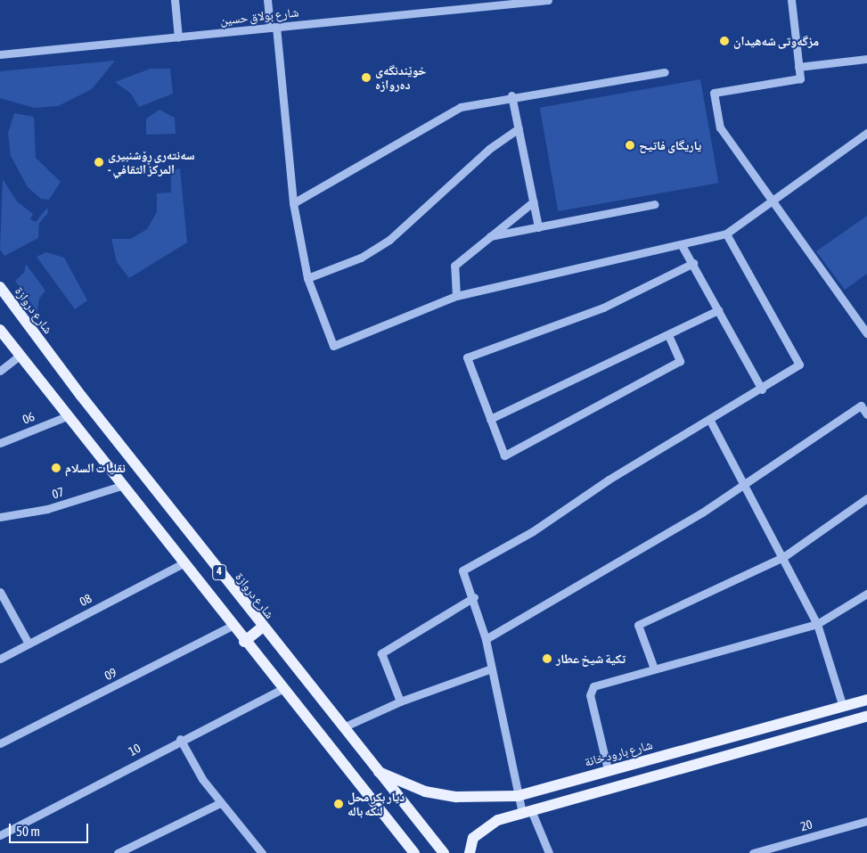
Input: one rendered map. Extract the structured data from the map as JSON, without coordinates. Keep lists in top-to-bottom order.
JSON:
{
  "streets": {
    "main road": ["شارع دروازة", "4", "شارع بارود خانة"],
    "street": [
      "شارع بولاق حسين",
      "06",
      "07",
      "08",
      "09",
      "10",
      "20"
    ]
  },
  "crossings": [
    ["شارع دروازة", "شارع بارود خانة"],
    ["06", "4"],
    ["07", "4"],
    ["4", "08"],
    ["4", "09"],
    ["4", "10"]
  ],
  "places": [
    "مزگەوتی شەهیدان",
    "خوێندنگەی دەروازە",
    "یاریگای فاتیح",
    "سەنتەری ڕۆشنبیری - المرکز الثقافي",
    "نقليات السلام",
    "تكية شيخ عطار",
    "ديار بكر محل لنكه باله"
  ],
  "scale_bar": "50 m"
}
